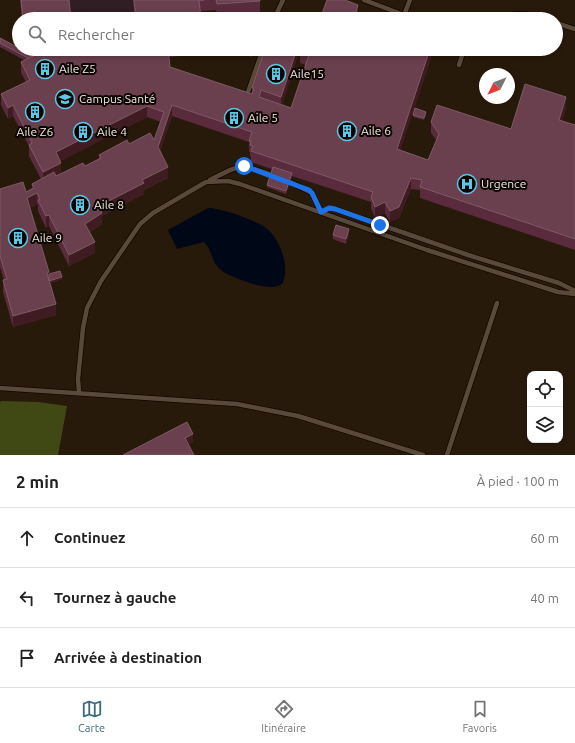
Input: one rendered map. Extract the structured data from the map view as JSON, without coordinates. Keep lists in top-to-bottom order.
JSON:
{
  "places": {
    "building": [
      "Aile Z5",
      "Aile15",
      "Aile Z6",
      "Aile 5",
      "Aile 6",
      "Aile 4",
      "Aile 8",
      "Aile 9"
    ],
    "school or university": ["Campus Santé"],
    "hospital": ["Urgence"]
  },
  "north": "bottom left",
  "page": {
    "search": "Rechercher",
    "heading": ["2 min", "À pied · 100 m"],
    "list": [
      ["Continuez", "60 m"],
      ["Tournez à gauche", "40 m"],
      "Arrivée à destination"
    ],
    "nav": ["Carte", "Itinéraire", "Favoris"]
  }
}
